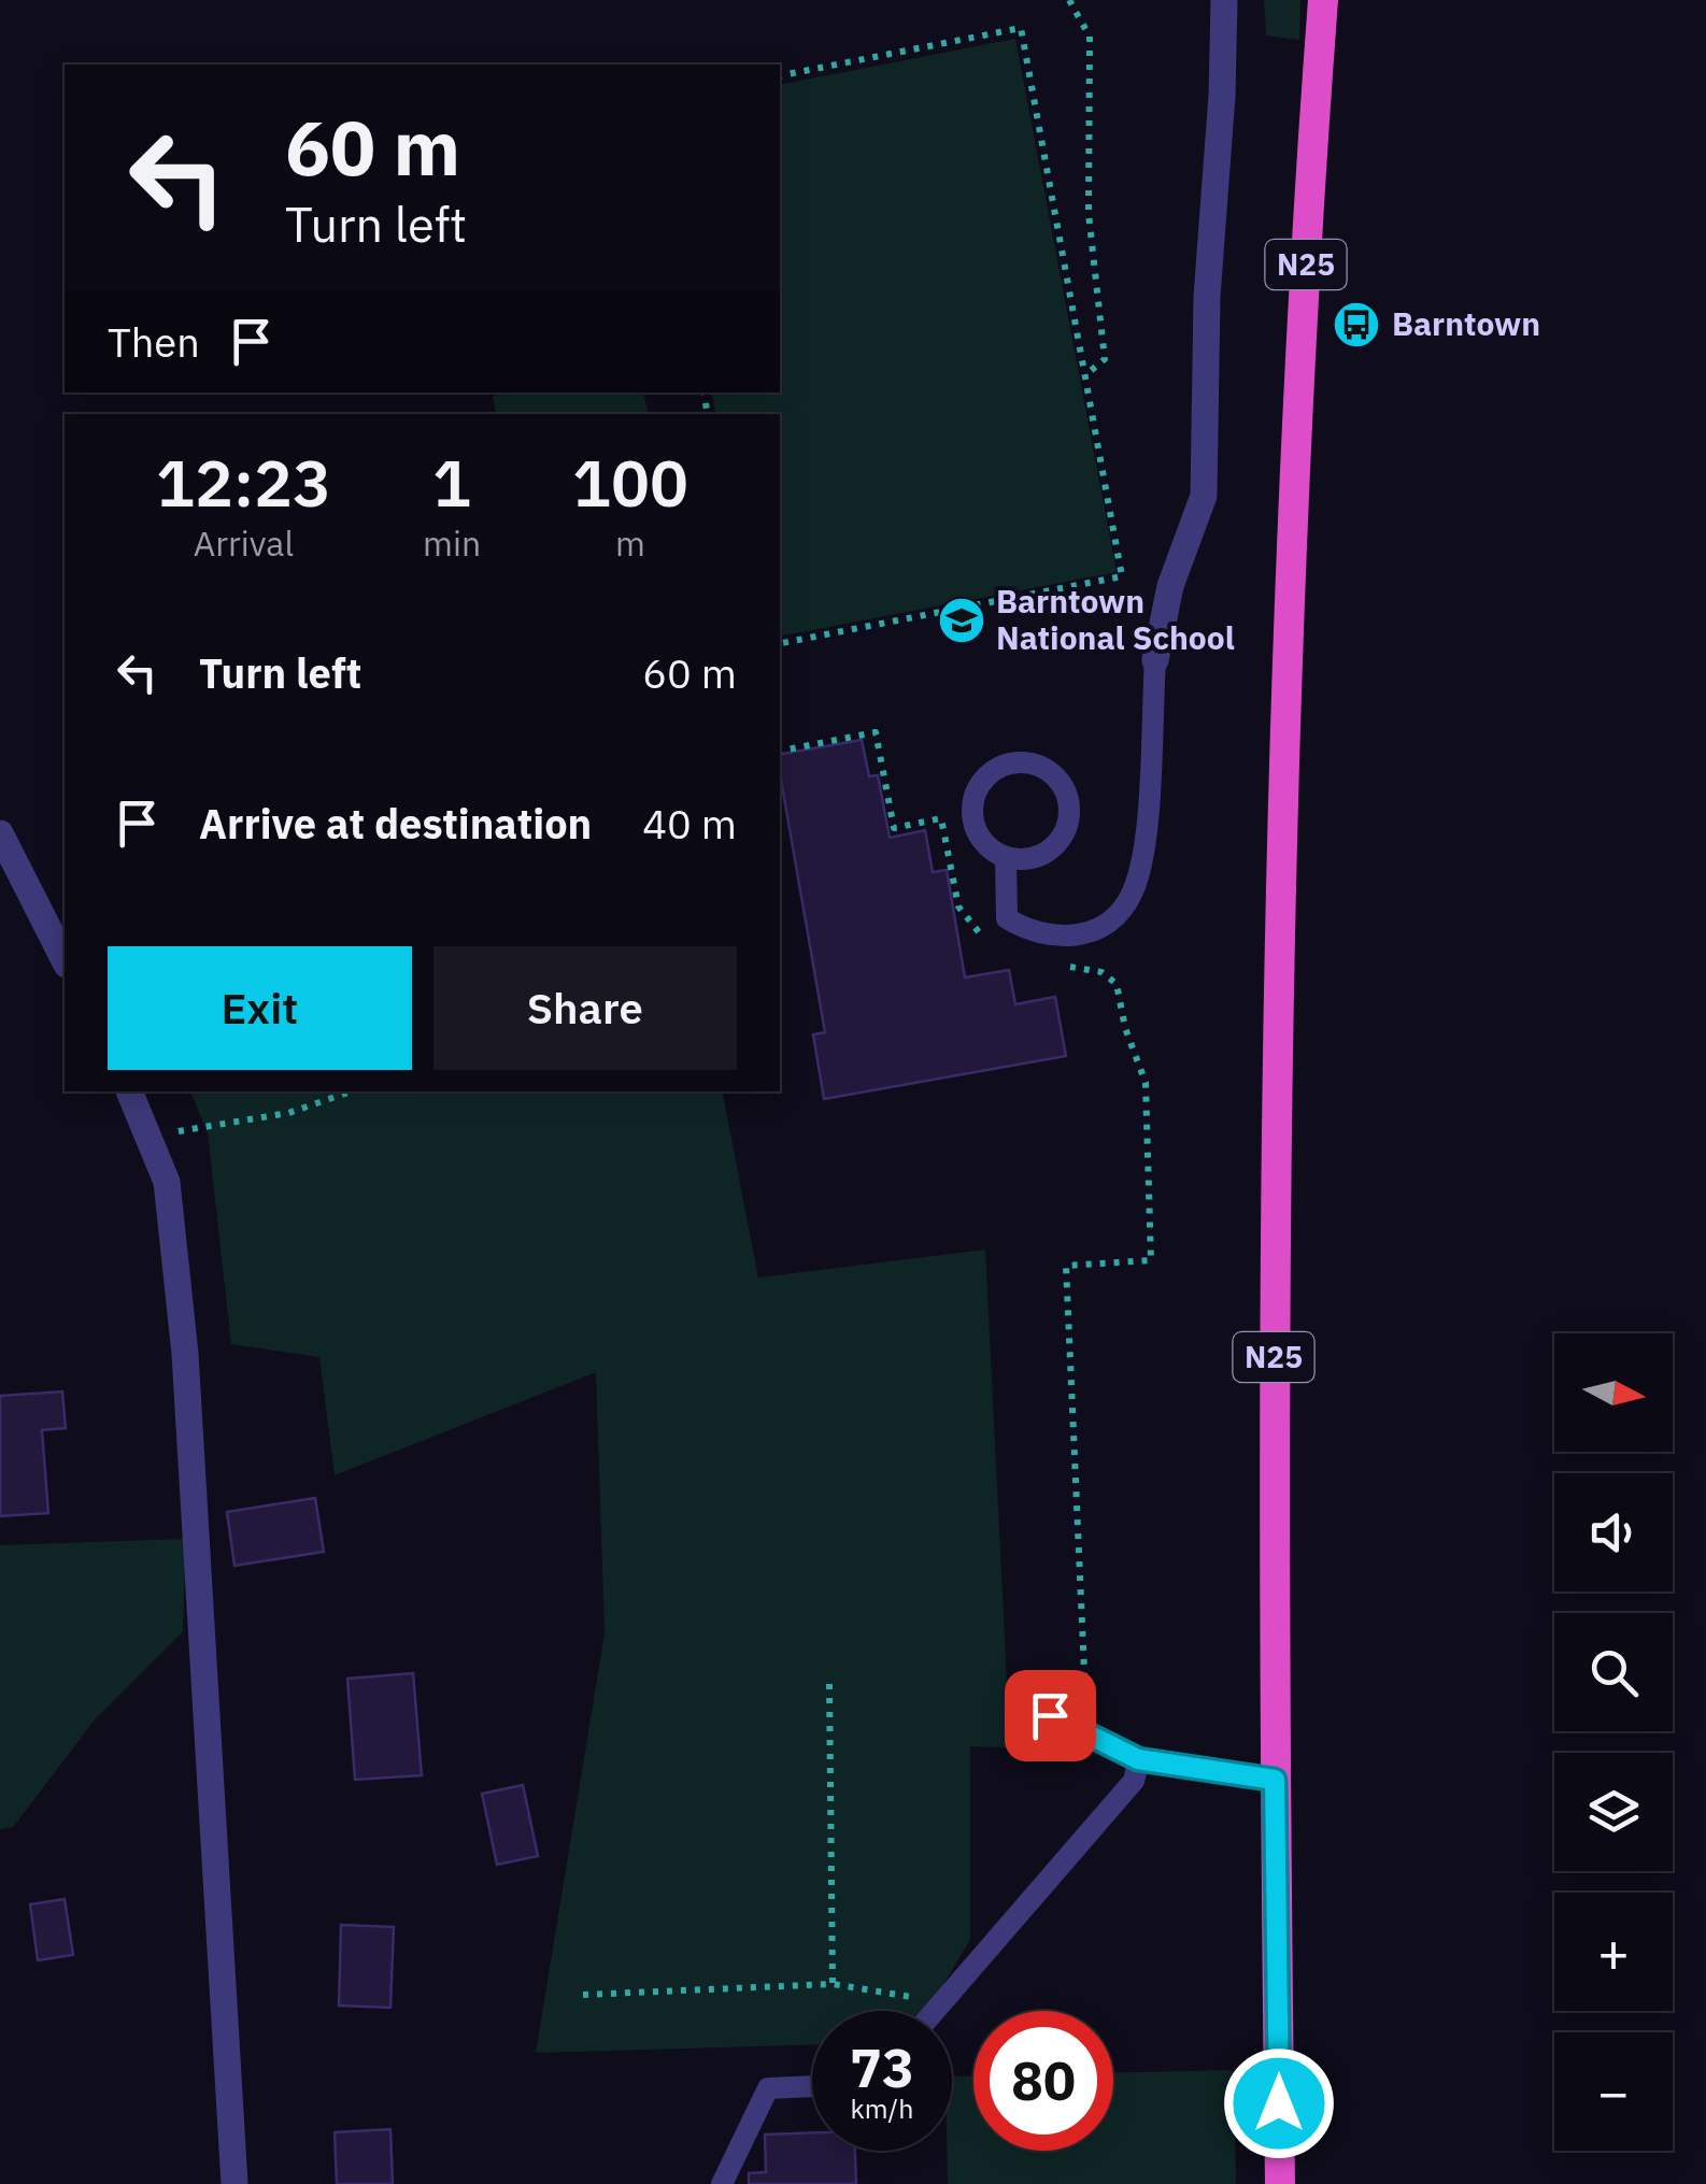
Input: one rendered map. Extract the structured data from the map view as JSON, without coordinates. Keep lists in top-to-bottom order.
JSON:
{
  "streets": {
    "highway": ["N25"]
  },
  "places": {
    "bus stop": ["Barntown"],
    "school or university": ["Barntown National School"]
  },
  "north": "right",
  "page": {
    "turn": ["60 m", "Turn left"],
    "then": "Then",
    "eta": [
      "12:23",
      "Arrival",
      "1",
      "min",
      "100",
      "m"
    ],
    "list": [
      {
        "name": "Turn left",
        "value": "60 m"
      },
      {
        "name": "Arrive at destination",
        "value": "40 m"
      }
    ],
    "buttons": ["Exit", "Share"],
    "map_buttons": ["+", "−"],
    "speed": "73 km/h",
    "limit": "80"
  }
}
